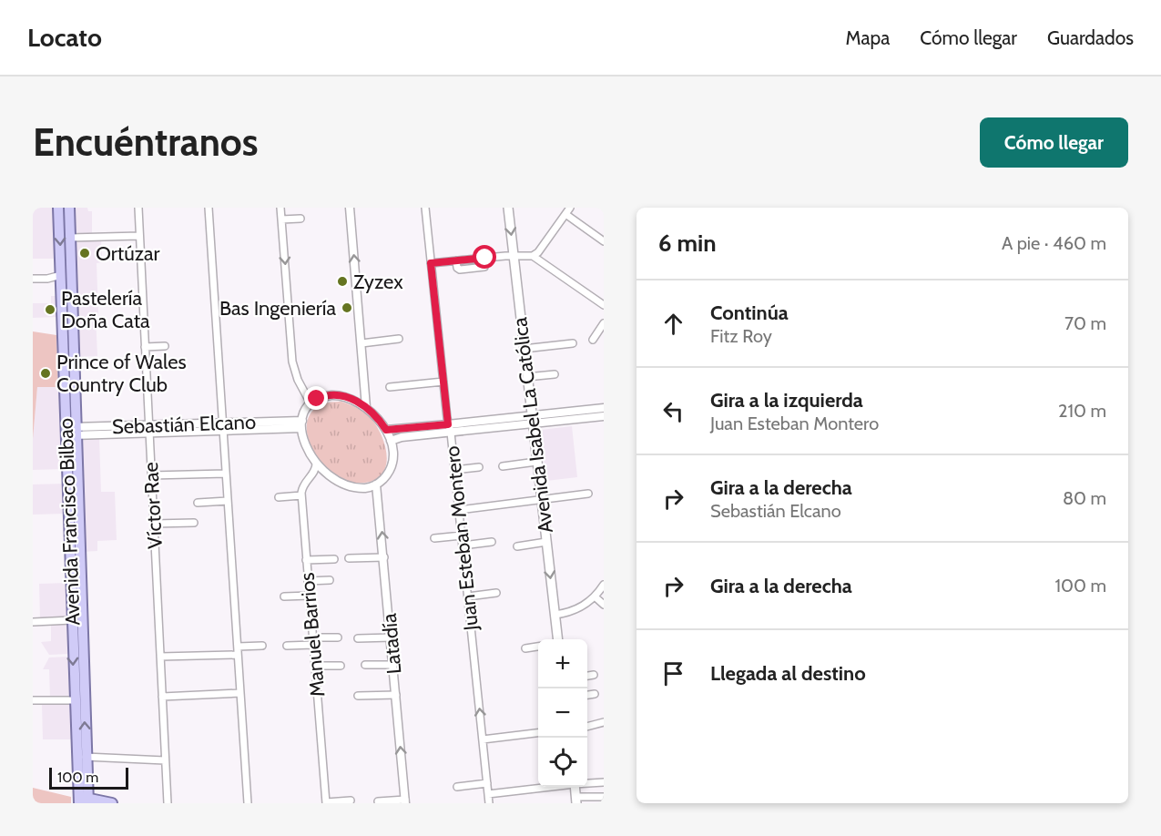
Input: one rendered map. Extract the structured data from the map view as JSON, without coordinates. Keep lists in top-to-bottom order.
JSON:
{
  "streets": {
    "main road": ["Avenida Isabel La Católica", "Avenida Francisco Bilbao"],
    "street": [
      "Sebastián Elcano",
      "Víctor Rae",
      "Juan Esteban Montero",
      "Manuel Barrios",
      "Latadía"
    ]
  },
  "crossings": [
    ["Sebastián Elcano", "Víctor Rae"],
    ["Sebastián Elcano", "Avenida Francisco Bilbao"],
    ["Sebastián Elcano", "Latadía"]
  ],
  "one_way": ["Latadía"],
  "places": [
    "Ortúzar",
    "Zyzex",
    "Bas Ingeniería",
    "Pastelería Doña Cata",
    "Prince of Wales Country Club"
  ],
  "scale_bar": "100 m",
  "page": {
    "header": "Locato",
    "nav": ["Mapa", "Cómo llegar", "Guardados"],
    "buttons": "Cómo llegar",
    "title": "Encuéntranos",
    "heading": ["6 min", "A pie · 460 m"],
    "list": [
      ["Continúa", "Fitz Roy", "70 m"],
      ["Gira a la izquierda", "Juan Esteban Montero", "210 m"],
      ["Gira a la derecha", "Sebastián Elcano", "80 m"],
      ["Gira a la derecha", "100 m"],
      "Llegada al destino"
    ],
    "map_buttons": ["+", "−"],
    "scale": "100 m"
  }
}
